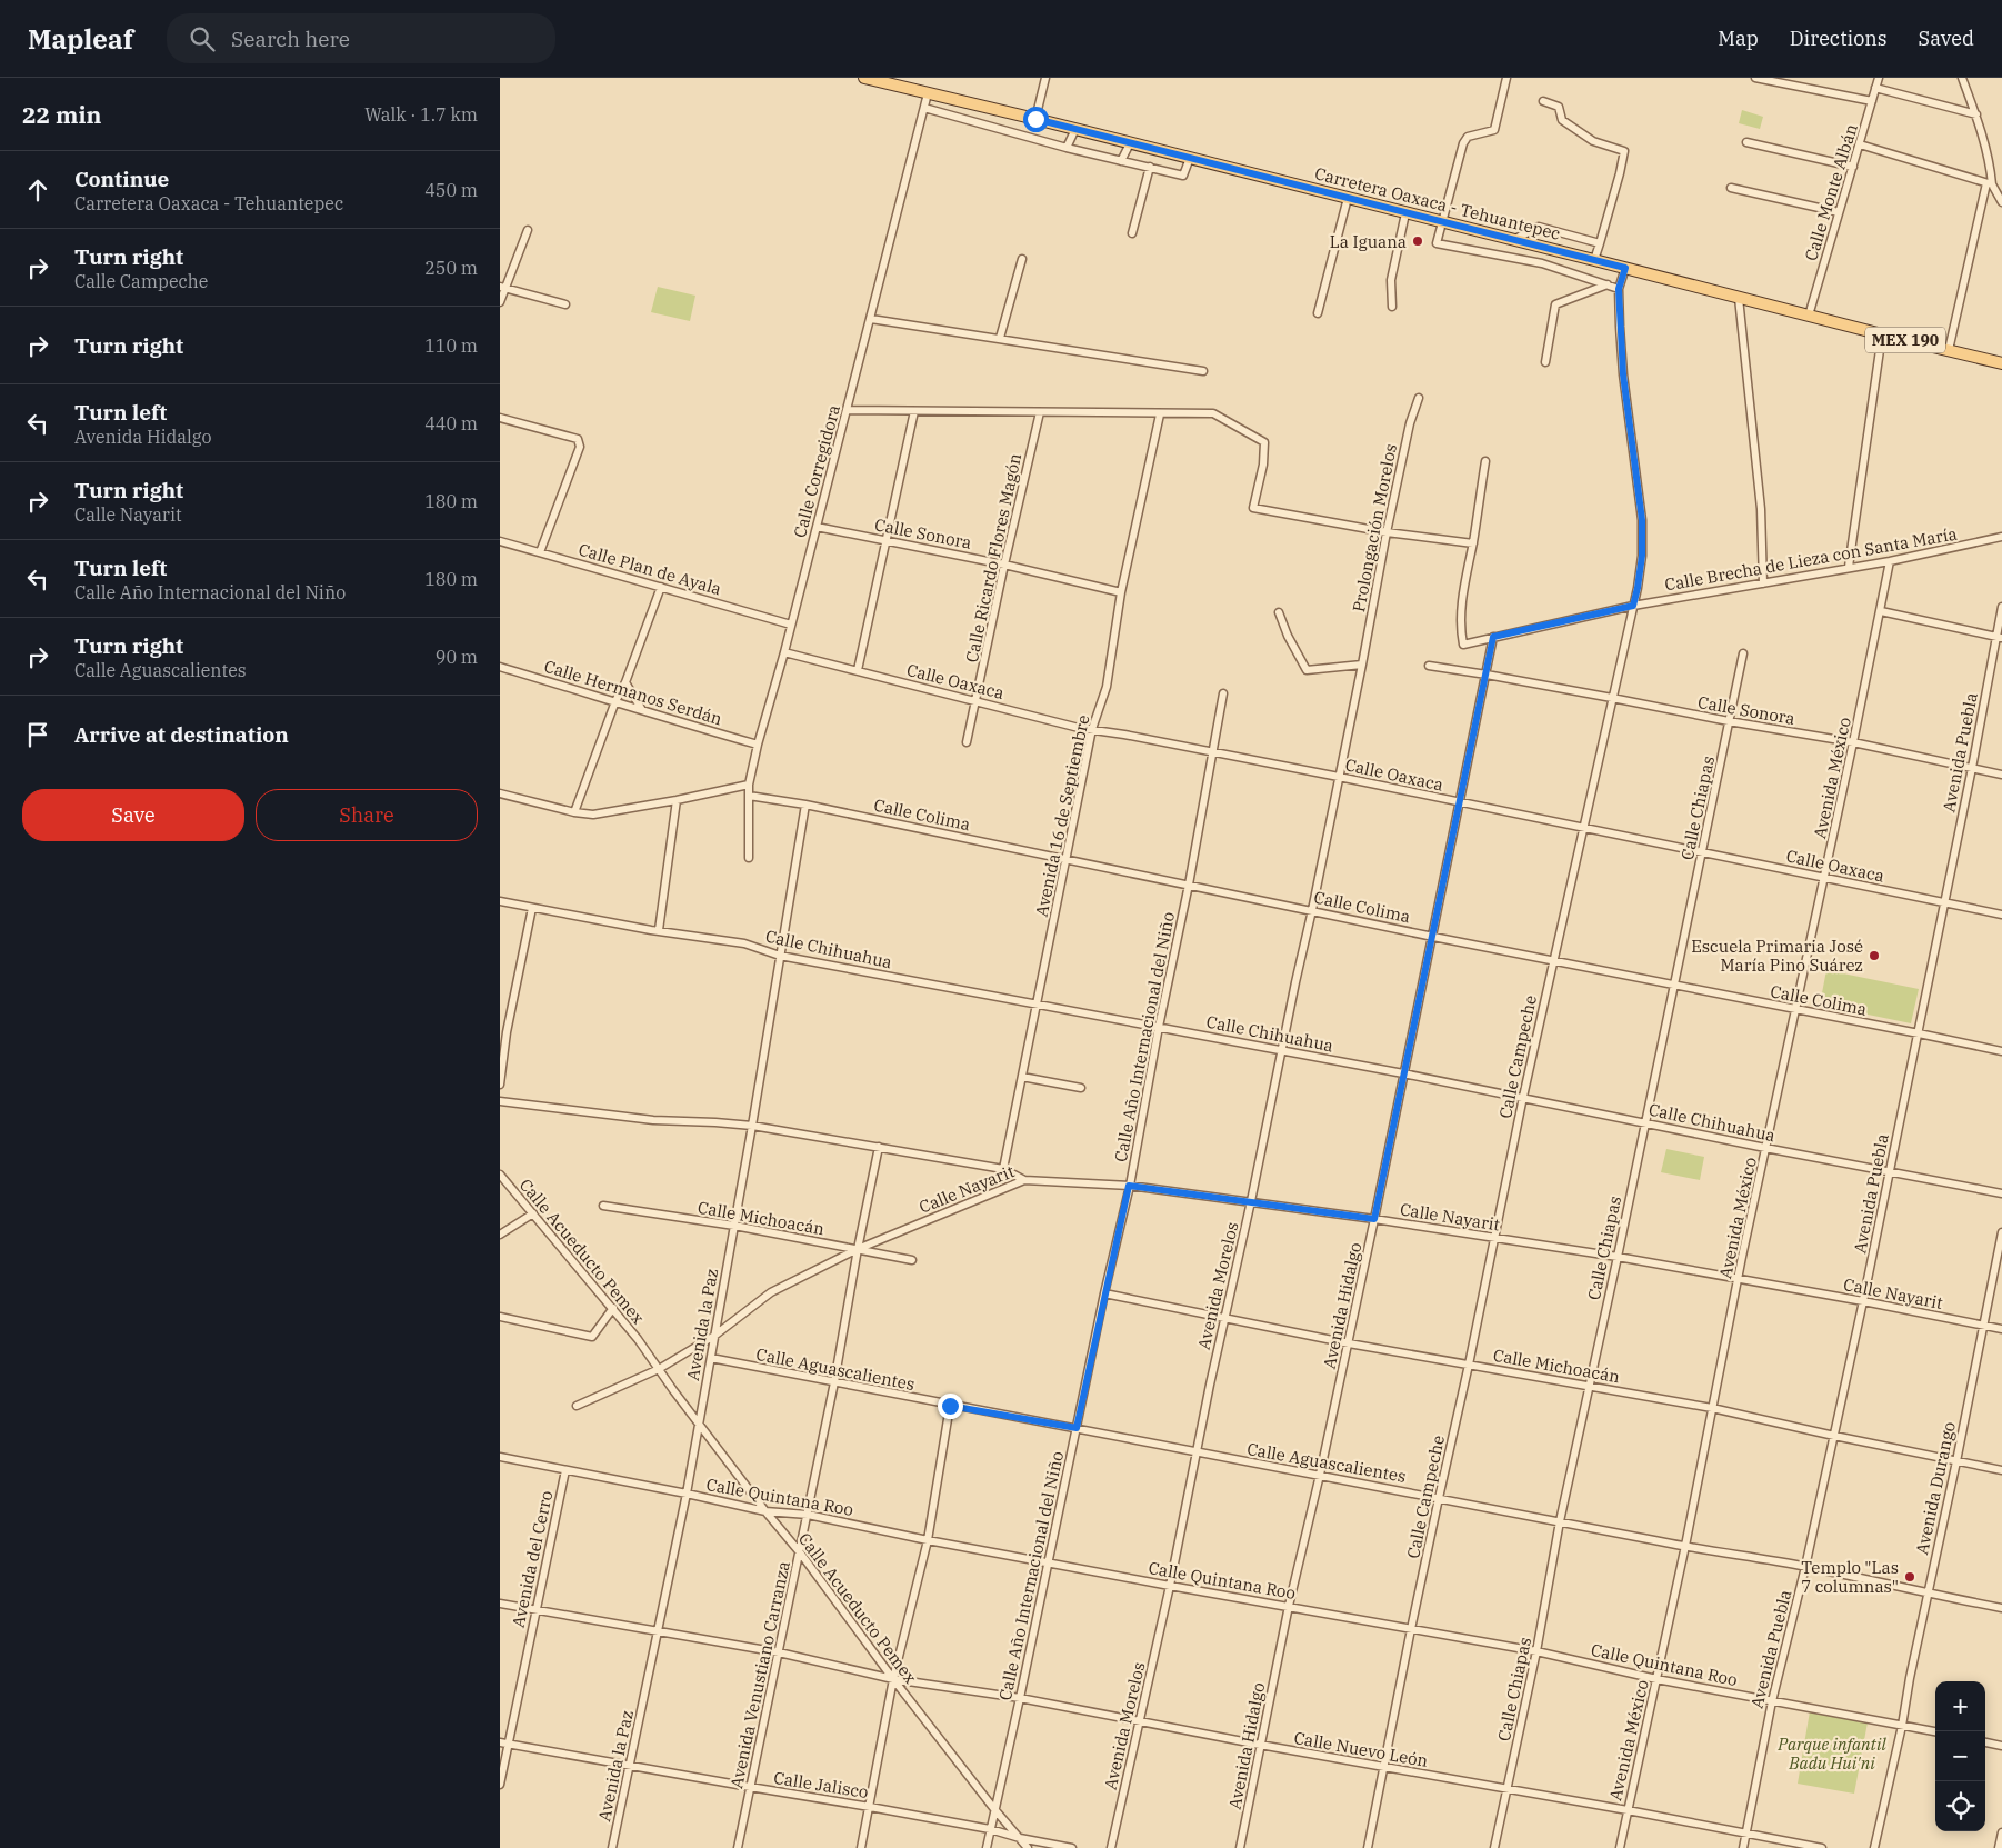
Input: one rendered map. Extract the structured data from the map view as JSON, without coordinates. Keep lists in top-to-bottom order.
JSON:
{
  "streets": {
    "main road": ["Carretera Oaxaca - Tehuantepec", "MEX 190"],
    "street": [
      "Calle Monte Albán",
      "Calle Corregidora",
      "Prolongación Morelos",
      "Calle Sonora",
      "Calle Ricardo Flores Magón",
      "Calle Brecha de Lieza con Santa María",
      "Calle Plan de Ayala",
      "Calle Oaxaca",
      "Calle Hermanos Serdán",
      "Avenida Puebla",
      "Avenida México",
      "Calle Chiapas",
      "Calle Colima",
      "Avenida 16 de Septiembre",
      "Calle Chihuahua",
      "Calle Año Internacional del Niño",
      "Calle Campeche",
      "Calle Nayarit",
      "Calle Michoacán",
      "Calle Acueducto Pemex",
      "Avenida Morelos",
      "Avenida Hidalgo",
      "Avenida la Paz",
      "Calle Aguascalientes",
      "Avenida Durango",
      "Calle Quintana Roo",
      "Avenida del Cerro",
      "Avenida Venustiano Carranza",
      "Calle Nuevo León",
      "Calle Jalisco"
    ]
  },
  "crossings": [
    ["Calle Monte Albán", "Carretera Oaxaca - Tehuantepec"],
    ["Carretera Oaxaca - Tehuantepec", "Calle Corregidora"],
    ["Carretera Oaxaca - Tehuantepec", "Calle Campeche"],
    ["Calle Corregidora", "Calle Sonora"],
    ["Calle Corregidora", "Calle Plan de Ayala"],
    ["Calle Corregidora", "Calle Oaxaca"],
    ["Calle Corregidora", "Calle Hermanos Serdán"],
    ["Calle Corregidora", "Calle Colima"],
    ["Prolongación Morelos", "Avenida Morelos"],
    ["Calle Sonora", "Calle Ricardo Flores Magón"],
    ["Calle Sonora", "Avenida Puebla"],
    ["Calle Sonora", "Avenida México"],
    ["Calle Sonora", "Calle Chiapas"],
    ["Calle Sonora", "Avenida 16 de Septiembre"],
    ["Calle Sonora", "Calle Campeche"],
    ["Calle Sonora", "Avenida Hidalgo"],
    ["Calle Ricardo Flores Magón", "Calle Oaxaca"],
    ["Calle Brecha de Lieza con Santa María", "Avenida México"],
    ["Calle Brecha de Lieza con Santa María", "Calle Campeche"],
    ["Calle Brecha de Lieza con Santa María", "Avenida Hidalgo"],
    ["Calle Oaxaca", "Avenida Puebla"],
    ["Calle Oaxaca", "Avenida México"],
    ["Calle Oaxaca", "Calle Chiapas"],
    ["Calle Oaxaca", "Avenida 16 de Septiembre"],
    ["Calle Oaxaca", "Calle Año Internacional del Niño"],
    ["Calle Oaxaca", "Calle Campeche"],
    ["Calle Oaxaca", "Avenida Morelos"],
    ["Calle Oaxaca", "Avenida Hidalgo"],
    ["Avenida Puebla", "Calle Colima"],
    ["Avenida Puebla", "Calle Chihuahua"],
    ["Avenida Puebla", "Calle Nayarit"],
    ["Avenida Puebla", "Calle Michoacán"],
    ["Avenida Puebla", "Calle Aguascalientes"],
    ["Avenida Puebla", "Calle Quintana Roo"],
    ["Avenida Puebla", "Calle Nuevo León"],
    ["Avenida México", "Calle Colima"],
    ["Avenida México", "Calle Chihuahua"],
    ["Avenida México", "Calle Nayarit"],
    ["Avenida México", "Calle Michoacán"],
    ["Avenida México", "Calle Aguascalientes"],
    ["Avenida México", "Calle Quintana Roo"],
    ["Avenida México", "Calle Nuevo León"],
    ["Calle Chiapas", "Calle Colima"],
    ["Calle Chiapas", "Calle Chihuahua"],
    ["Calle Chiapas", "Calle Nayarit"],
    ["Calle Chiapas", "Calle Michoacán"],
    ["Calle Chiapas", "Calle Aguascalientes"],
    ["Calle Chiapas", "Calle Quintana Roo"],
    ["Calle Chiapas", "Calle Nuevo León"],
    ["Calle Colima", "Avenida 16 de Septiembre"],
    ["Calle Colima", "Calle Año Internacional del Niño"],
    ["Calle Colima", "Calle Campeche"],
    ["Calle Colima", "Avenida Morelos"],
    ["Calle Colima", "Avenida Hidalgo"],
    ["Calle Colima", "Avenida la Paz"],
    ["Avenida 16 de Septiembre", "Calle Chihuahua"],
    ["Avenida 16 de Septiembre", "Calle Nayarit"],
    ["Calle Chihuahua", "Calle Año Internacional del Niño"],
    ["Calle Chihuahua", "Calle Campeche"],
    ["Calle Chihuahua", "Avenida Morelos"],
    ["Calle Chihuahua", "Avenida Hidalgo"],
    ["Calle Chihuahua", "Avenida la Paz"],
    ["Calle Año Internacional del Niño", "Calle Nayarit"],
    ["Calle Año Internacional del Niño", "Calle Michoacán"],
    ["Calle Año Internacional del Niño", "Calle Acueducto Pemex"],
    ["Calle Año Internacional del Niño", "Calle Aguascalientes"],
    ["Calle Año Internacional del Niño", "Calle Quintana Roo"],
    ["Calle Año Internacional del Niño", "Calle Nuevo León"],
    ["Calle Año Internacional del Niño", "Calle Jalisco"],
    ["Calle Campeche", "Calle Nayarit"],
    ["Calle Campeche", "Calle Michoacán"],
    ["Calle Campeche", "Calle Aguascalientes"],
    ["Calle Campeche", "Calle Quintana Roo"],
    ["Calle Campeche", "Calle Nuevo León"],
    ["Calle Nayarit", "Calle Michoacán"],
    ["Calle Nayarit", "Calle Acueducto Pemex"],
    ["Calle Nayarit", "Avenida Morelos"],
    ["Calle Nayarit", "Avenida Hidalgo"],
    ["Calle Nayarit", "Avenida la Paz"],
    ["Calle Nayarit", "Avenida Durango"],
    ["Calle Nayarit", "Avenida Venustiano Carranza"],
    ["Calle Michoacán", "Avenida Morelos"],
    ["Calle Michoacán", "Avenida Hidalgo"],
    ["Calle Michoacán", "Avenida la Paz"],
    ["Calle Michoacán", "Avenida Durango"],
    ["Calle Michoacán", "Avenida Venustiano Carranza"],
    ["Calle Acueducto Pemex", "Avenida la Paz"],
    ["Calle Acueducto Pemex", "Calle Quintana Roo"],
    ["Calle Acueducto Pemex", "Avenida Venustiano Carranza"],
    ["Calle Acueducto Pemex", "Calle Nuevo León"],
    ["Calle Acueducto Pemex", "Calle Jalisco"],
    ["Avenida Morelos", "Calle Aguascalientes"],
    ["Avenida Morelos", "Calle Quintana Roo"],
    ["Avenida Morelos", "Calle Nuevo León"],
    ["Avenida Hidalgo", "Calle Aguascalientes"],
    ["Avenida Hidalgo", "Calle Quintana Roo"],
    ["Avenida Hidalgo", "Calle Nuevo León"],
    ["Avenida la Paz", "Calle Aguascalientes"],
    ["Avenida la Paz", "Calle Quintana Roo"],
    ["Avenida la Paz", "Calle Jalisco"],
    ["Calle Aguascalientes", "Avenida Durango"],
    ["Calle Aguascalientes", "Avenida Venustiano Carranza"],
    ["Avenida Durango", "Calle Quintana Roo"],
    ["Calle Quintana Roo", "Avenida del Cerro"],
    ["Calle Quintana Roo", "Avenida Venustiano Carranza"],
    ["Avenida del Cerro", "Calle Jalisco"],
    ["Avenida Venustiano Carranza", "Calle Jalisco"]
  ],
  "parks": ["Parque infantil Badu Hui'ni"],
  "places": ["La Iguana", "Escuela Primaria José María Pino Suárez", "Templo \"Las 7 columnas\""],
  "page": {
    "header": "Mapleaf",
    "search": "Search here",
    "nav": ["Map", "Directions", "Saved"],
    "heading": ["22 min", "Walk · 1.7 km"],
    "list": [
      ["Continue", "Carretera Oaxaca - Tehuantepec", "450 m"],
      ["Turn right", "Calle Campeche", "250 m"],
      ["Turn right", "110 m"],
      ["Turn left", "Avenida Hidalgo", "440 m"],
      ["Turn right", "Calle Nayarit", "180 m"],
      ["Turn left", "Calle Año Internacional del Niño", "180 m"],
      ["Turn right", "Calle Aguascalientes", "90 m"],
      "Arrive at destination"
    ],
    "buttons": ["Save", "Share"],
    "map_buttons": ["+", "−"]
  }
}
